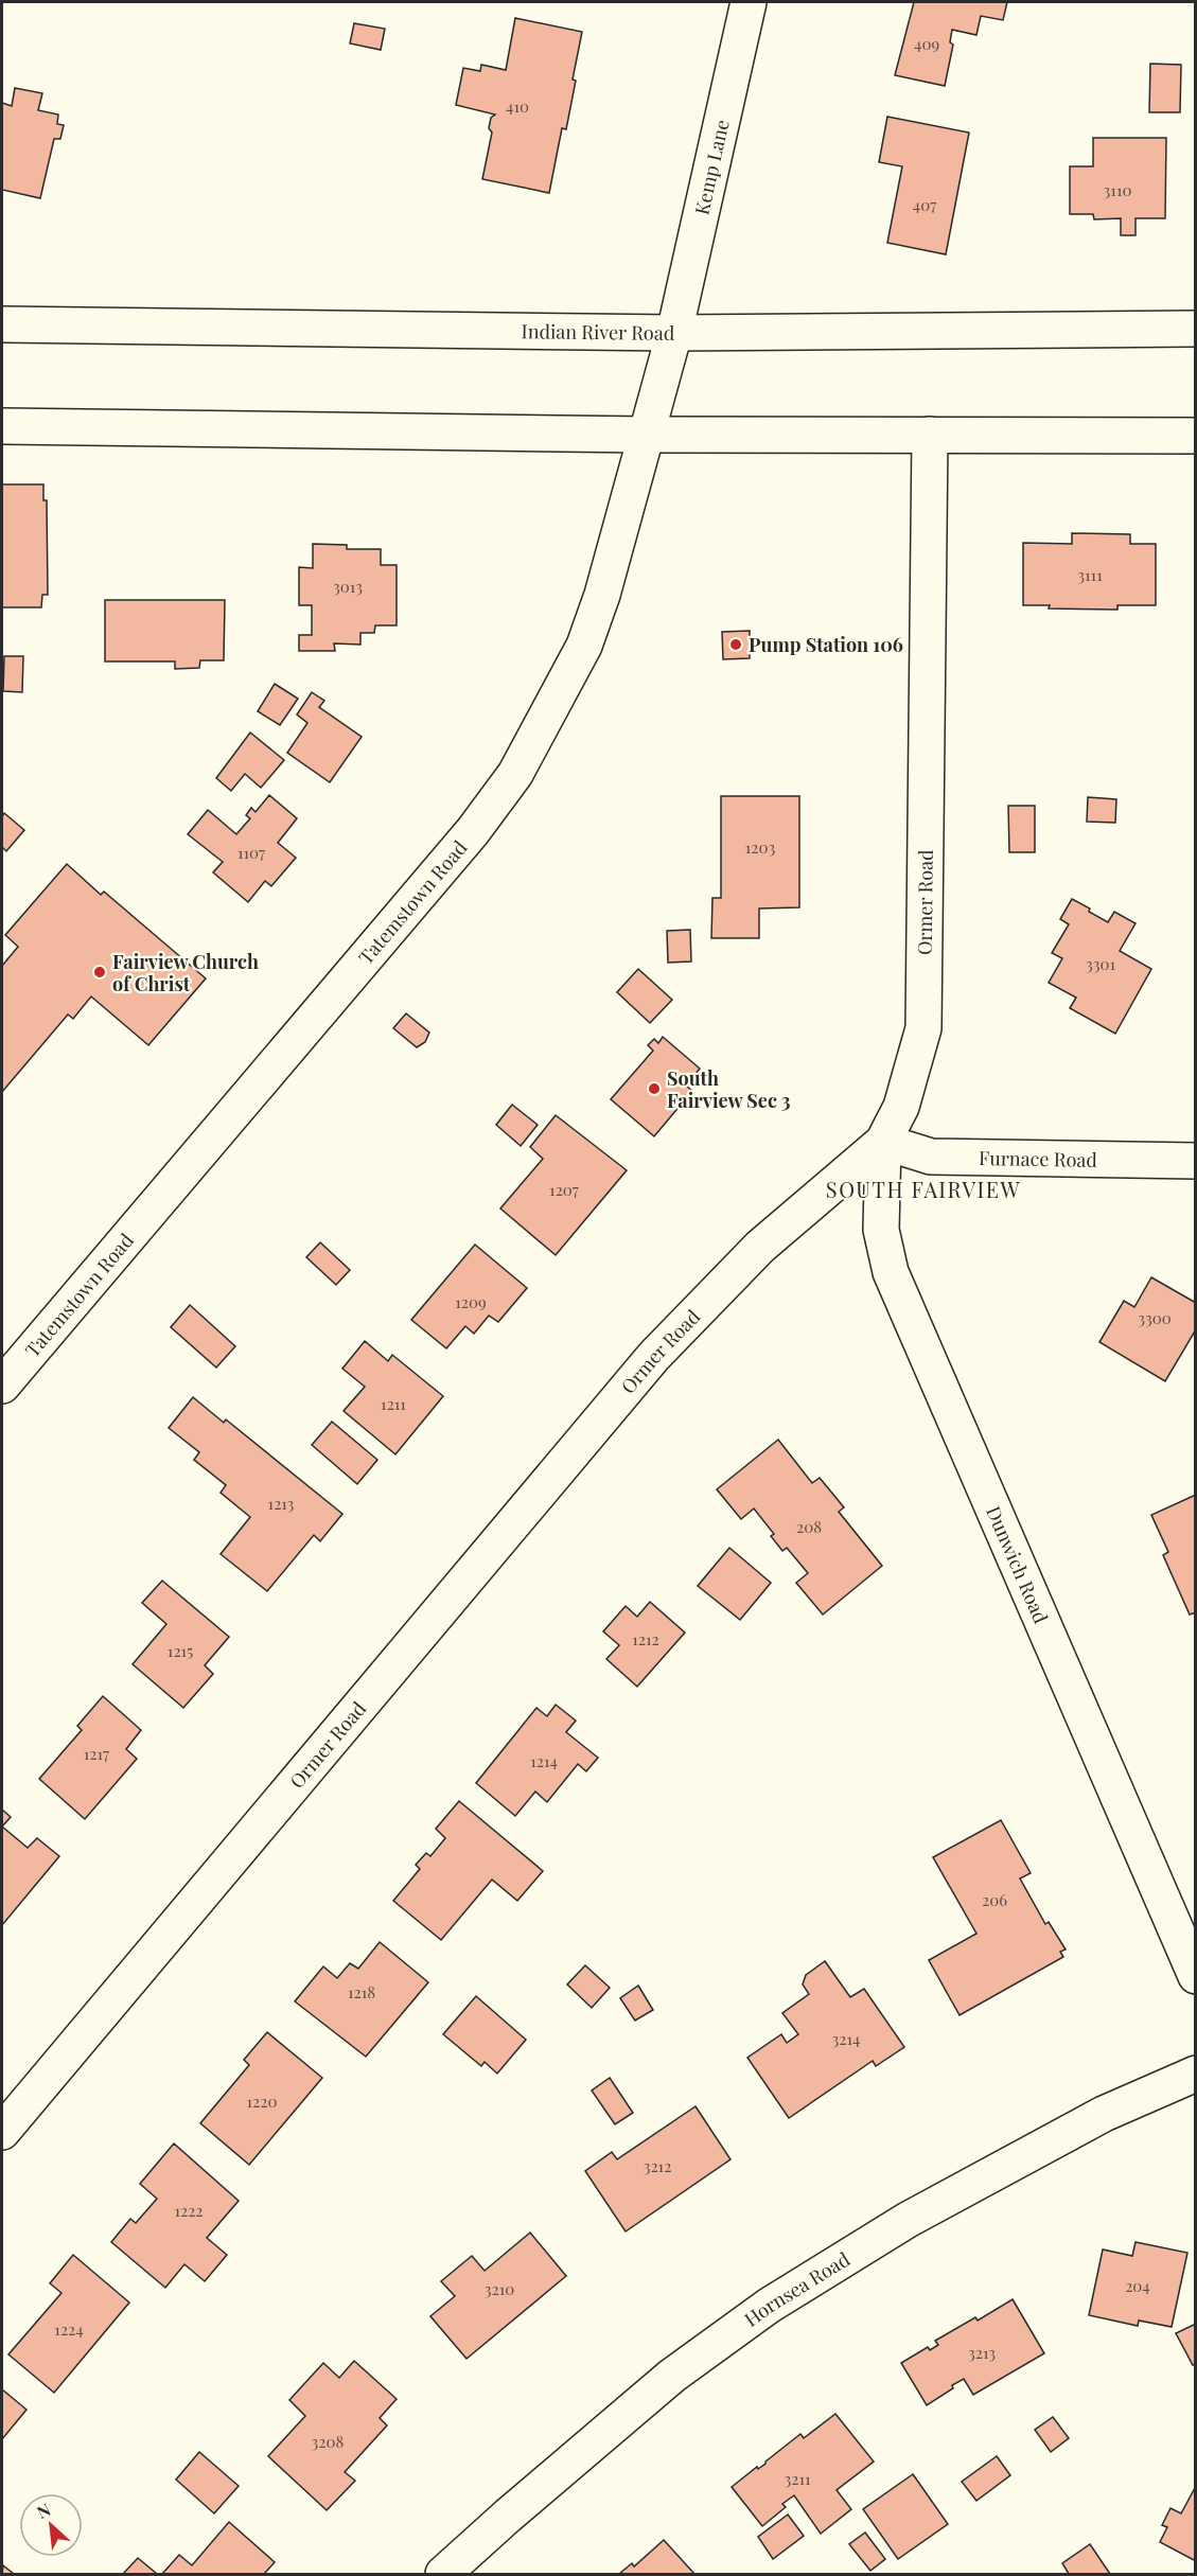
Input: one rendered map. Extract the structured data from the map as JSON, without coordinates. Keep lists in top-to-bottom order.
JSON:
{
  "streets": {
    "street": [
      "Kemp Lane",
      "Indian River Road",
      "Tatemstown Road",
      "Ormer Road",
      "Furnace Road",
      "Dunwich Road",
      "Hornsea Road"
    ]
  },
  "crossings": [
    ["Kemp Lane", "Indian River Road"],
    ["Kemp Lane", "Tatemstown Road"],
    ["Indian River Road", "Tatemstown Road"],
    ["Ormer Road", "Furnace Road"],
    ["Ormer Road", "Dunwich Road"],
    ["Furnace Road", "Dunwich Road"]
  ],
  "districts": ["SOUTH FAIRVIEW"],
  "places": ["Pump Station 106", "Fairview Church of Christ", "South Fairview Sec 3"],
  "house_numbers": [
    "409",
    "410",
    "3110",
    "407",
    "3111",
    "3013",
    "1203",
    "1107",
    "3301",
    "1207",
    "1209",
    "3300",
    "1211",
    "1213",
    "208",
    "1212",
    "1215",
    "1217",
    "1214",
    "206",
    "1218",
    "3214",
    "1220",
    "3212",
    "1222",
    "204",
    "3210",
    "1224",
    "3213",
    "3208",
    "3211"
  ],
  "north": "top left"
}
